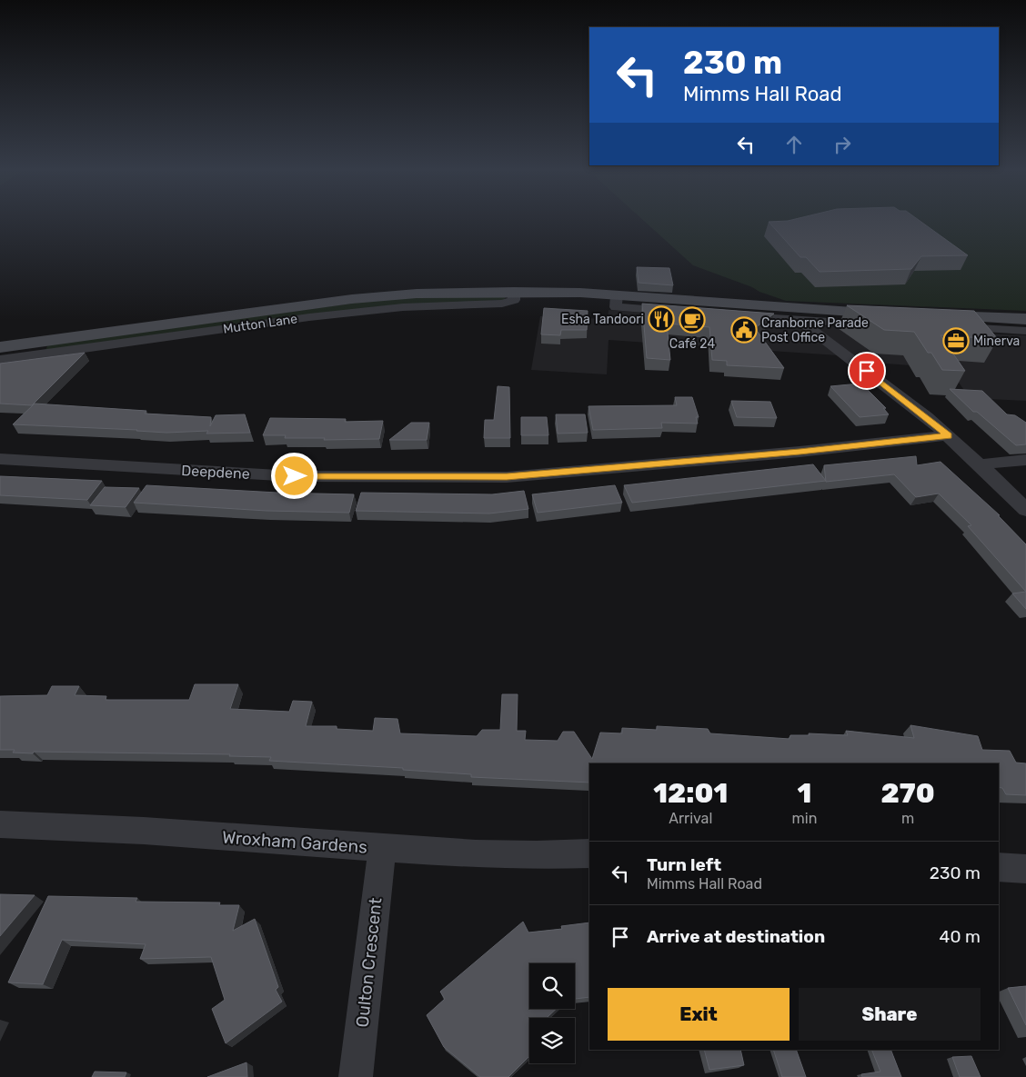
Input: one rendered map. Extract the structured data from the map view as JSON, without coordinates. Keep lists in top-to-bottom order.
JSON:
{
  "streets": {
    "main road": ["Mutton Lane"],
    "street": ["Deepdene", "Wroxham Gardens", "Oulton Crescent"]
  },
  "crossings": [
    ["Wroxham Gardens", "Oulton Crescent"]
  ],
  "places": {
    "restaurant": ["Esha Tandoori"],
    "cafe": ["Café 24"],
    "public building": ["Cranborne Parade Post Office"],
    "office": ["Minerva"]
  },
  "page": {
    "turn": ["230 m", "Mimms Hall Road"],
    "eta": [
      "12:01",
      "Arrival",
      "1",
      "min",
      "270",
      "m"
    ],
    "list": [
      {
        "name": "Turn left",
        "note": "Mimms Hall Road",
        "value": "230 m"
      },
      {
        "name": "Arrive at destination",
        "value": "40 m"
      }
    ],
    "buttons": ["Exit", "Share"]
  }
}
